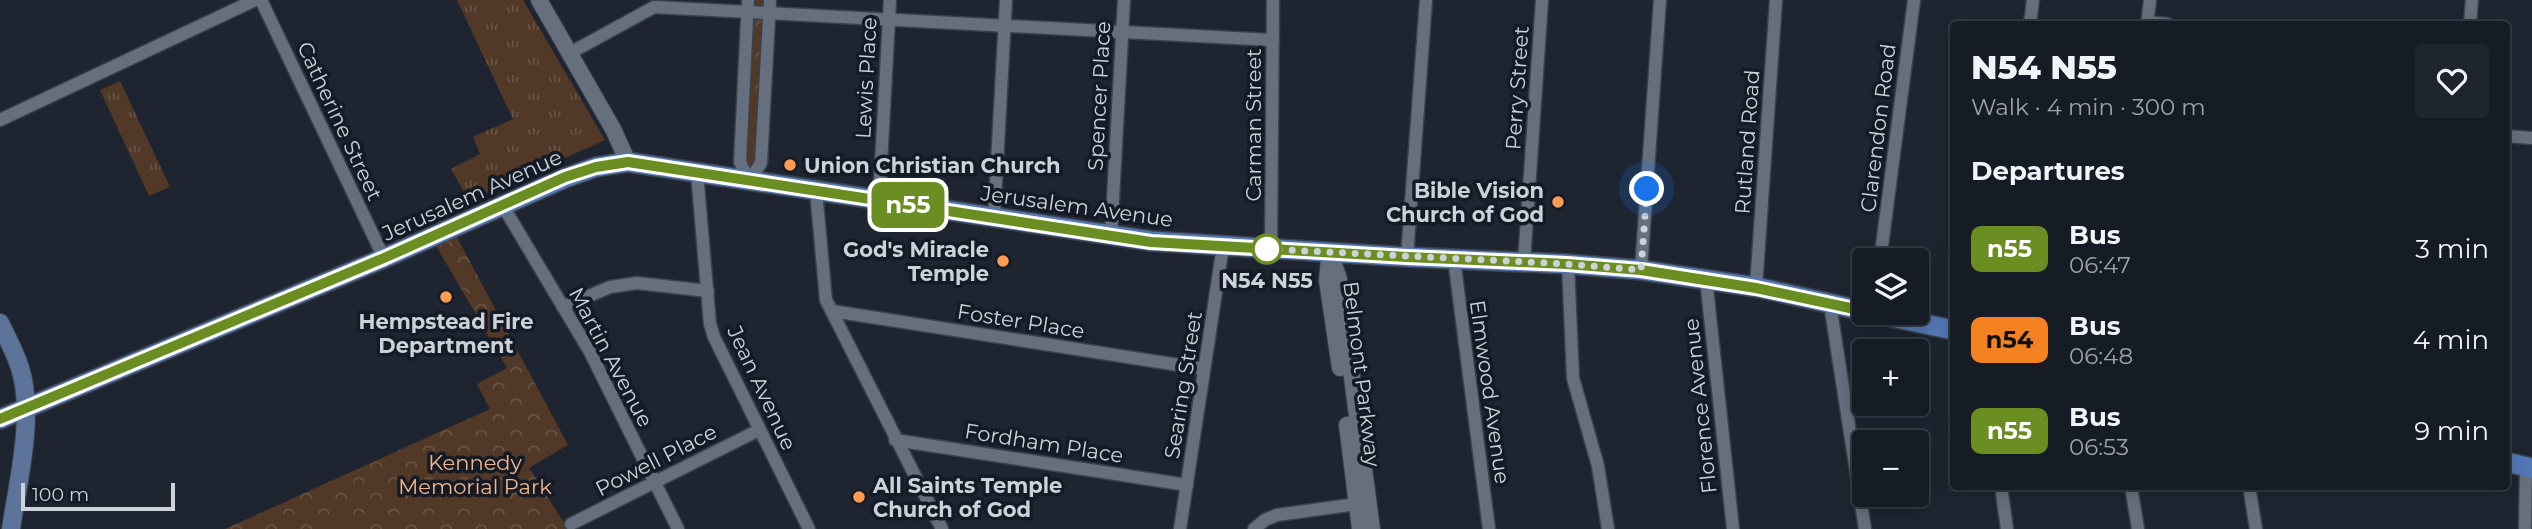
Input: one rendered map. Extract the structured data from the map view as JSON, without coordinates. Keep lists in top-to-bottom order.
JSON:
{
  "streets": {
    "main road": ["Jerusalem Avenue"],
    "street": [
      "Lewis Place",
      "Perry Street",
      "Spencer Place",
      "Catherine Street",
      "Carman Street",
      "Clarendon Road",
      "Rutland Road",
      "Foster Place",
      "Martin Avenue",
      "Belmont Parkway",
      "Searing Street",
      "Jean Avenue",
      "Elmwood Avenue",
      "Florence Avenue",
      "Fordham Place",
      "Powell Place"
    ]
  },
  "crossings": [
    ["Lewis Place", "Jerusalem Avenue"],
    ["Perry Street", "Jerusalem Avenue"],
    ["Spencer Place", "Jerusalem Avenue"],
    ["Catherine Street", "Jerusalem Avenue"],
    ["Carman Street", "Jerusalem Avenue"],
    ["Rutland Road", "Jerusalem Avenue"],
    ["Jerusalem Avenue", "Martin Avenue"],
    ["Jerusalem Avenue", "Belmont Parkway"],
    ["Jerusalem Avenue", "Searing Street"],
    ["Jerusalem Avenue", "Jean Avenue"],
    ["Jerusalem Avenue", "Elmwood Avenue"],
    ["Jerusalem Avenue", "Florence Avenue"],
    ["Foster Place", "Searing Street"],
    ["Martin Avenue", "Powell Place"],
    ["Searing Street", "Fordham Place"],
    ["Jean Avenue", "Powell Place"]
  ],
  "parks": ["Kennedy Memorial Park"],
  "places": [
    "Union Christian Church",
    "Bible Vision Church of God",
    "N54 N55",
    "God's Miracle Temple",
    "Hempstead Fire Department",
    "All Saints Temple Church of God"
  ],
  "lines": ["bus line n55"],
  "scale_bar": "100 m",
  "page": {
    "on_map": "n55",
    "heading": [
      ["N54 N55", "Walk · 4 min · 300 m"],
      "Departures"
    ],
    "list": [
      {
        "mark": "n55",
        "name": "Bus",
        "note": "06:47",
        "value": "3 min"
      },
      {
        "mark": "n54",
        "name": "Bus",
        "note": "06:48",
        "value": "4 min"
      },
      {
        "mark": "n55",
        "name": "Bus",
        "note": "06:53",
        "value": "9 min"
      }
    ],
    "map_buttons": ["+", "−"],
    "scale": "100 m"
  }
}
